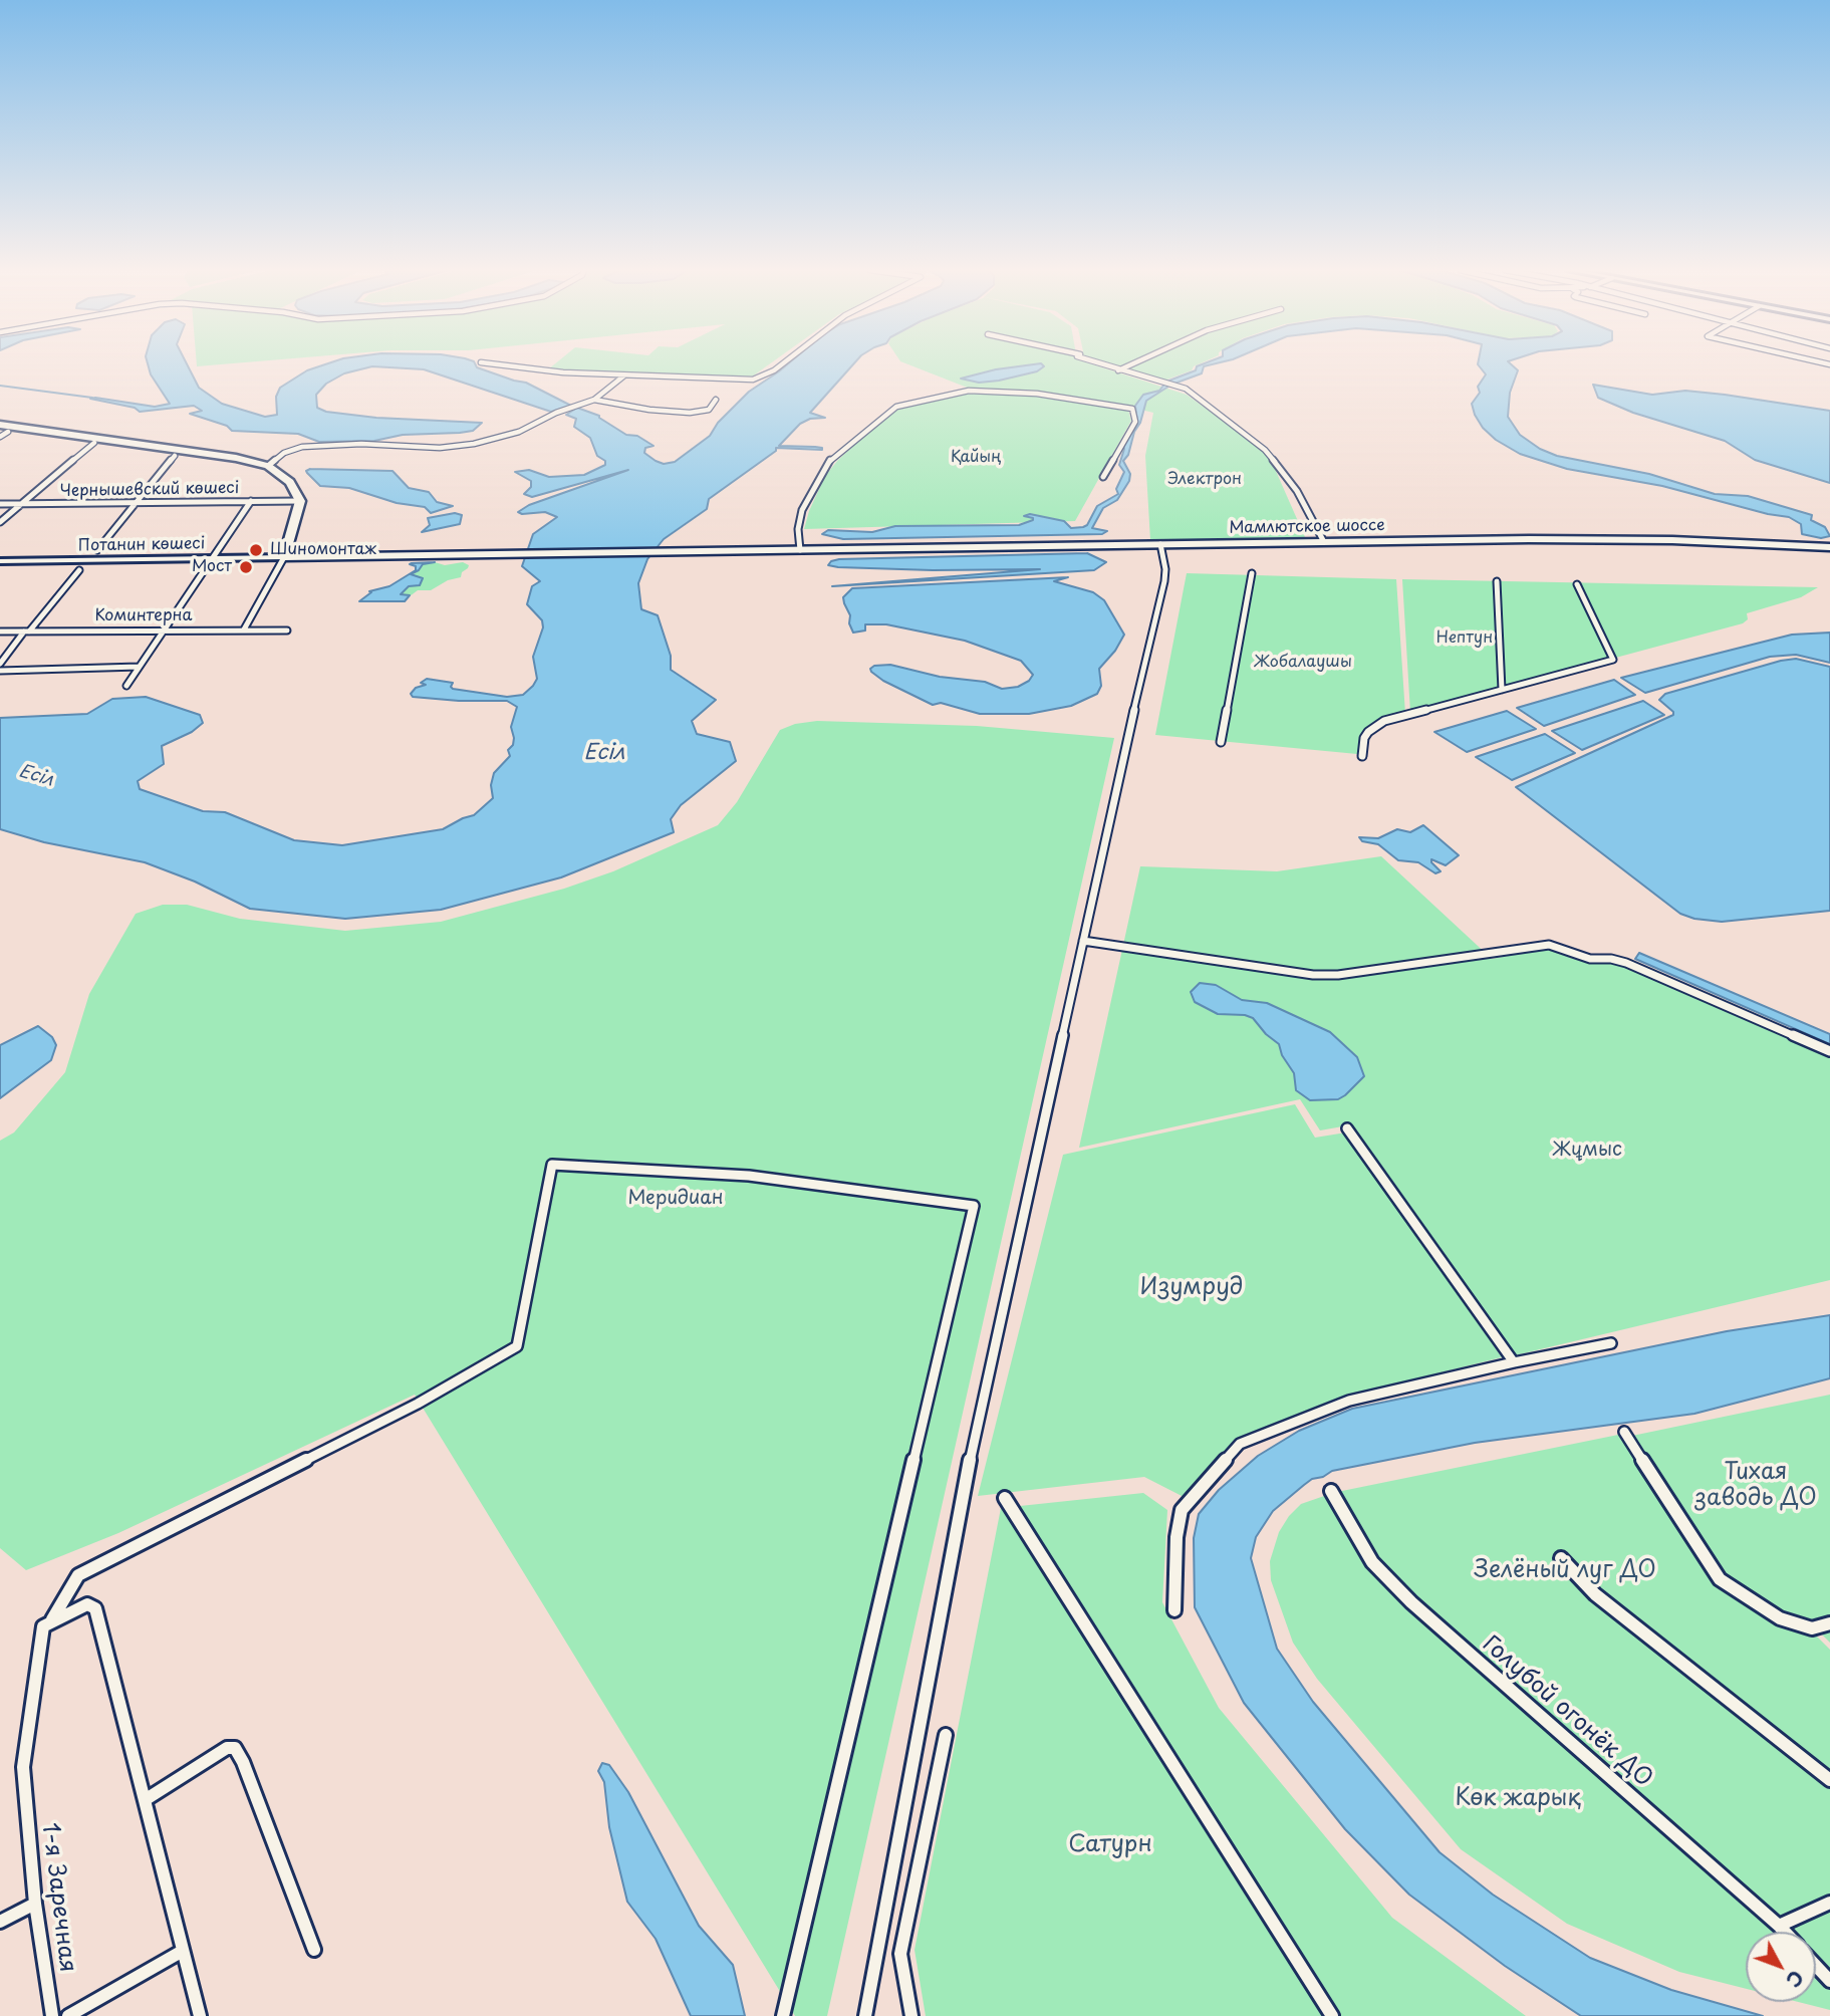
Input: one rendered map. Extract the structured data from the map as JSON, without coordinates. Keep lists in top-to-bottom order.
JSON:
{
  "streets": {
    "highway": ["Мамлютское шоссе"],
    "street": [
      "Чернышевский көшесі",
      "Потанин көшесі",
      "Коминтерна",
      "Голубой огонёк ДО",
      "1-я Заречная"
    ]
  },
  "crossings": [
    ["Мамлютское шоссе", "Потанин көшесі"]
  ],
  "water": ["Есіл"],
  "parks": [
    "Қайың",
    "Электрон",
    "Нептун",
    "Жобалаушы",
    "Жұмыс",
    "Меридиан",
    "Изумруд",
    "Тихая заводь ДО",
    "Зелёный луг ДО",
    "Көк жарық",
    "Сатурн"
  ],
  "places": ["Шиномонтаж", "Мост"],
  "north": "bottom right"
}
